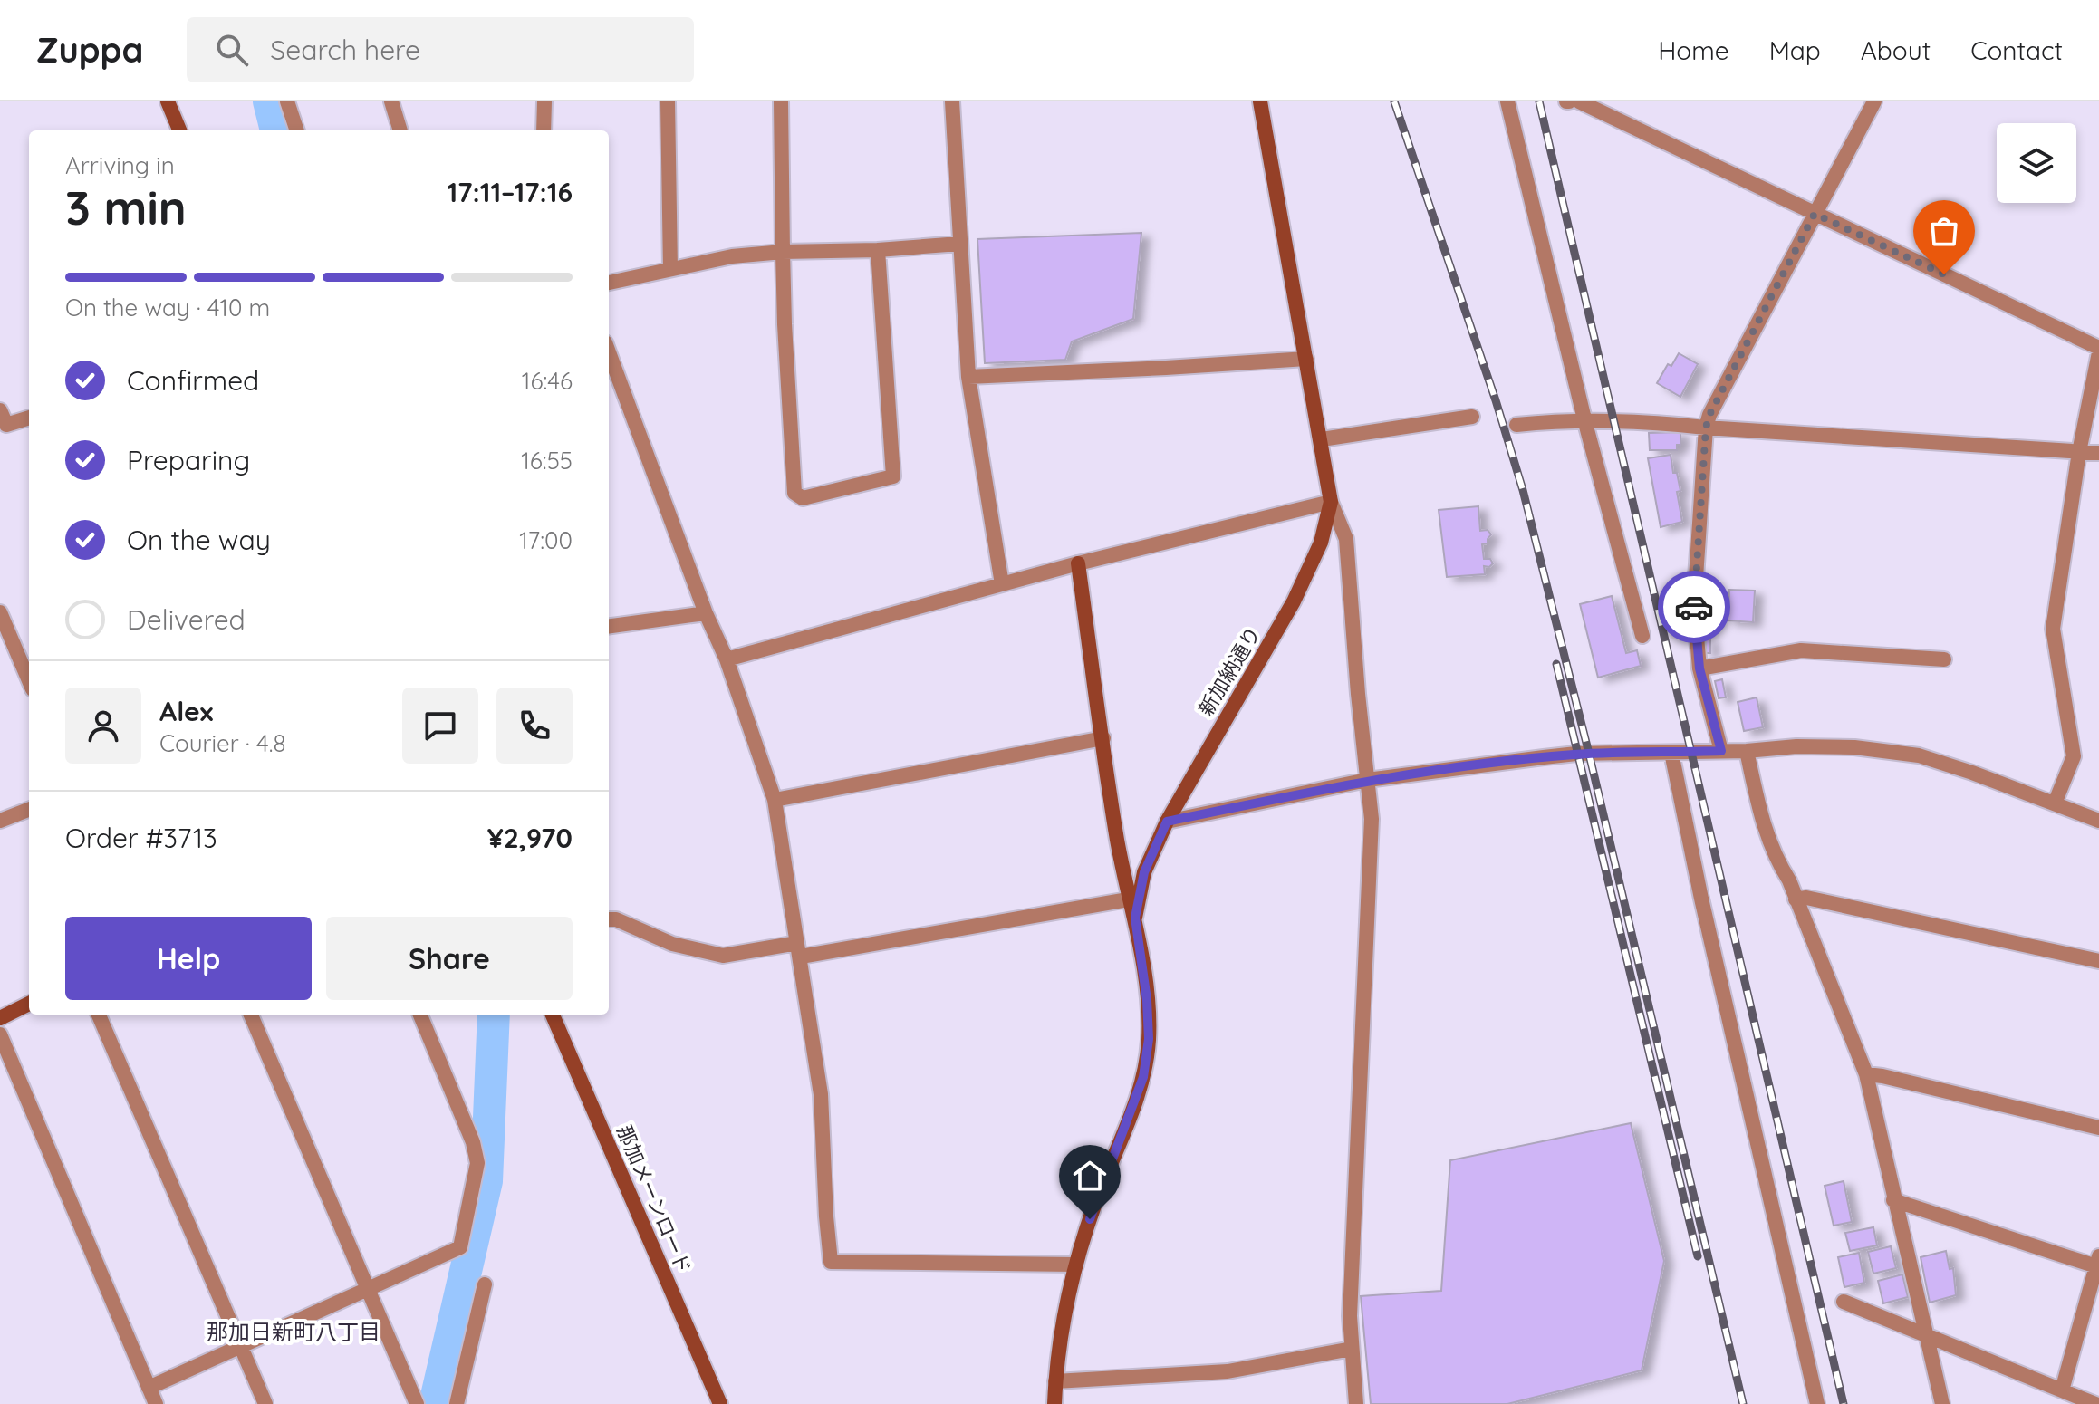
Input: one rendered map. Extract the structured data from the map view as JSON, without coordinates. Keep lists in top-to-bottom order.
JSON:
{
  "streets": {
    "street": ["新加納通り", "那加メーンロード"]
  },
  "districts": ["那加日新町八丁目"],
  "page": {
    "header": "Zuppa",
    "search": "Search here",
    "nav": [
      "Home",
      "Map",
      "About",
      "Contact"
    ],
    "heading": ["3 min", "Arriving in", "17:11–17:16"],
    "panel": [
      "Alex",
      "Courier · 4.8",
      "Order #3713",
      "¥2,970"
    ],
    "bar": "On the way · 410 m",
    "list": [
      ["Confirmed", "16:46"],
      ["Preparing", "16:55"],
      ["On the way", "17:00"],
      "Delivered"
    ],
    "buttons": ["Help", "Share"]
  }
}
